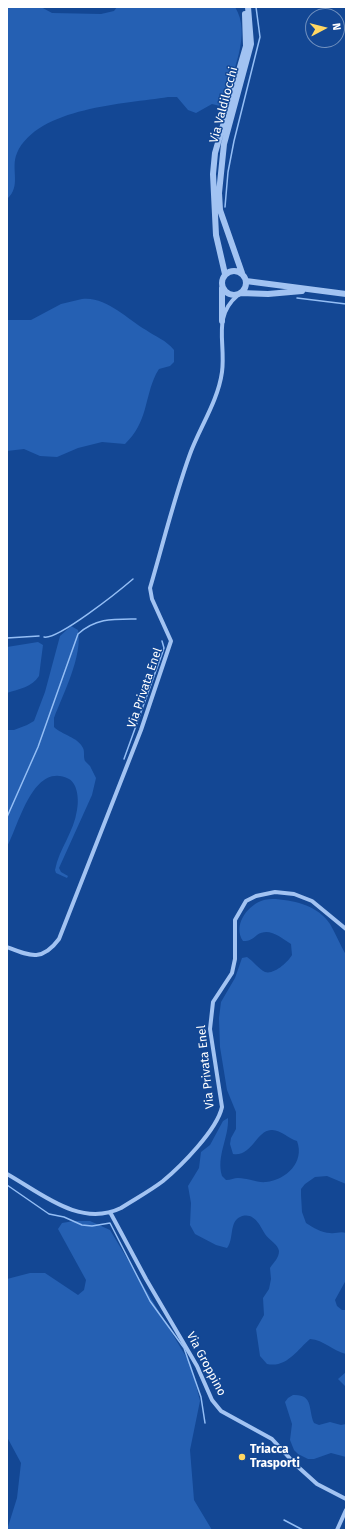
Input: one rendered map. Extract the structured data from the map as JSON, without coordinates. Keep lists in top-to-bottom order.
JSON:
{
  "streets": {
    "street": ["Via Valdilocchi", "Via Privata Enel", "Via Groppino"]
  },
  "crossings": [
    ["Via Valdilocchi", "Via Privata Enel"],
    ["Via Privata Enel", "Via Groppino"]
  ],
  "places": ["Triacca Trasporti"],
  "north": "right"
}
